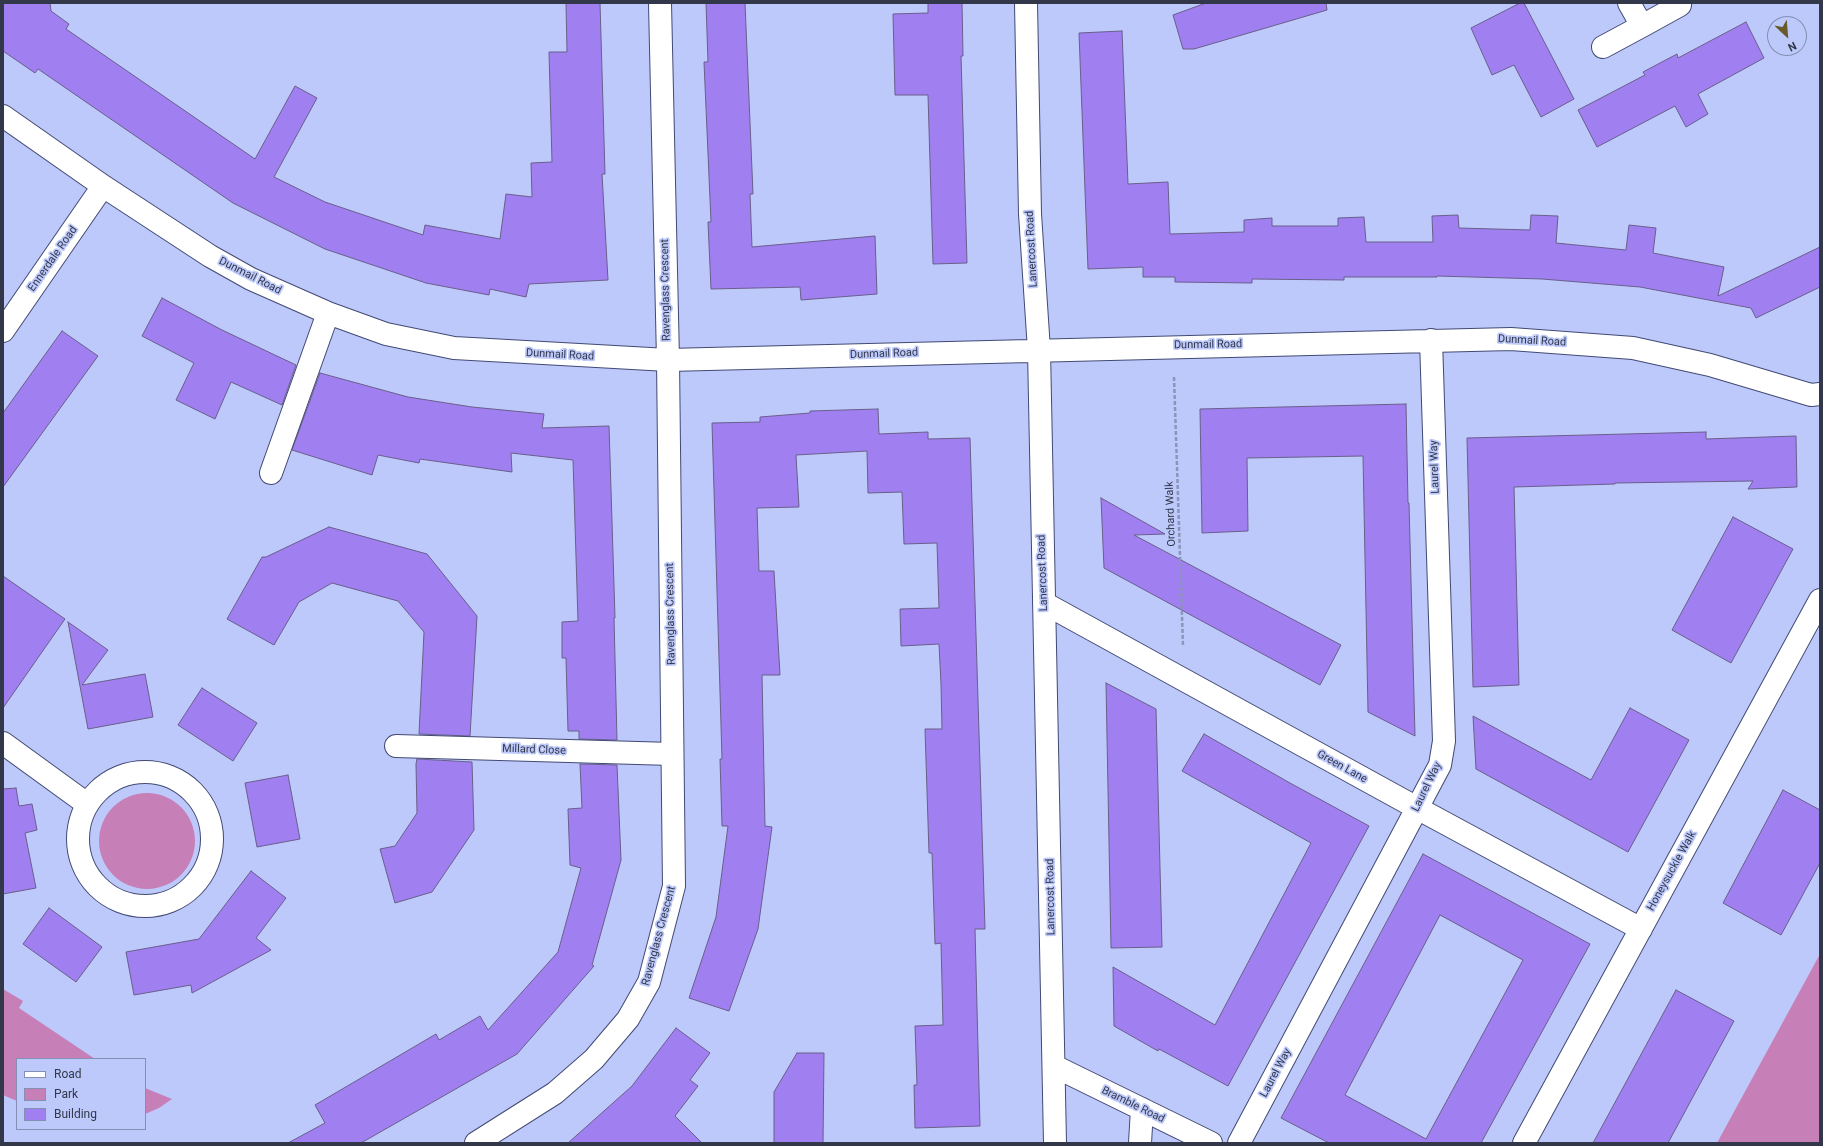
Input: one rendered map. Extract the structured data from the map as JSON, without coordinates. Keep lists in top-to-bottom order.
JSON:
{
  "streets": {
    "street": [
      "Lanercost Road",
      "Ennerdale Road",
      "Dunmail Road",
      "Ravenglass Crescent",
      "Laurel Way",
      "Millard Close",
      "Green Lane",
      "Honeysuckle Walk",
      "Bramble Road"
    ],
    "path": ["Orchard Walk"]
  },
  "crossings": [
    ["Lanercost Road", "Dunmail Road"],
    ["Lanercost Road", "Green Lane"],
    ["Lanercost Road", "Bramble Road"],
    ["Ennerdale Road", "Dunmail Road"],
    ["Dunmail Road", "Ravenglass Crescent"],
    ["Dunmail Road", "Laurel Way"],
    ["Dunmail Road", "Orchard Walk"],
    ["Ravenglass Crescent", "Millard Close"],
    ["Laurel Way", "Green Lane"],
    ["Orchard Walk", "Green Lane"],
    ["Green Lane", "Honeysuckle Walk"]
  ],
  "legend": ["Road", "Park", "Building"],
  "north": "bottom right"
}
